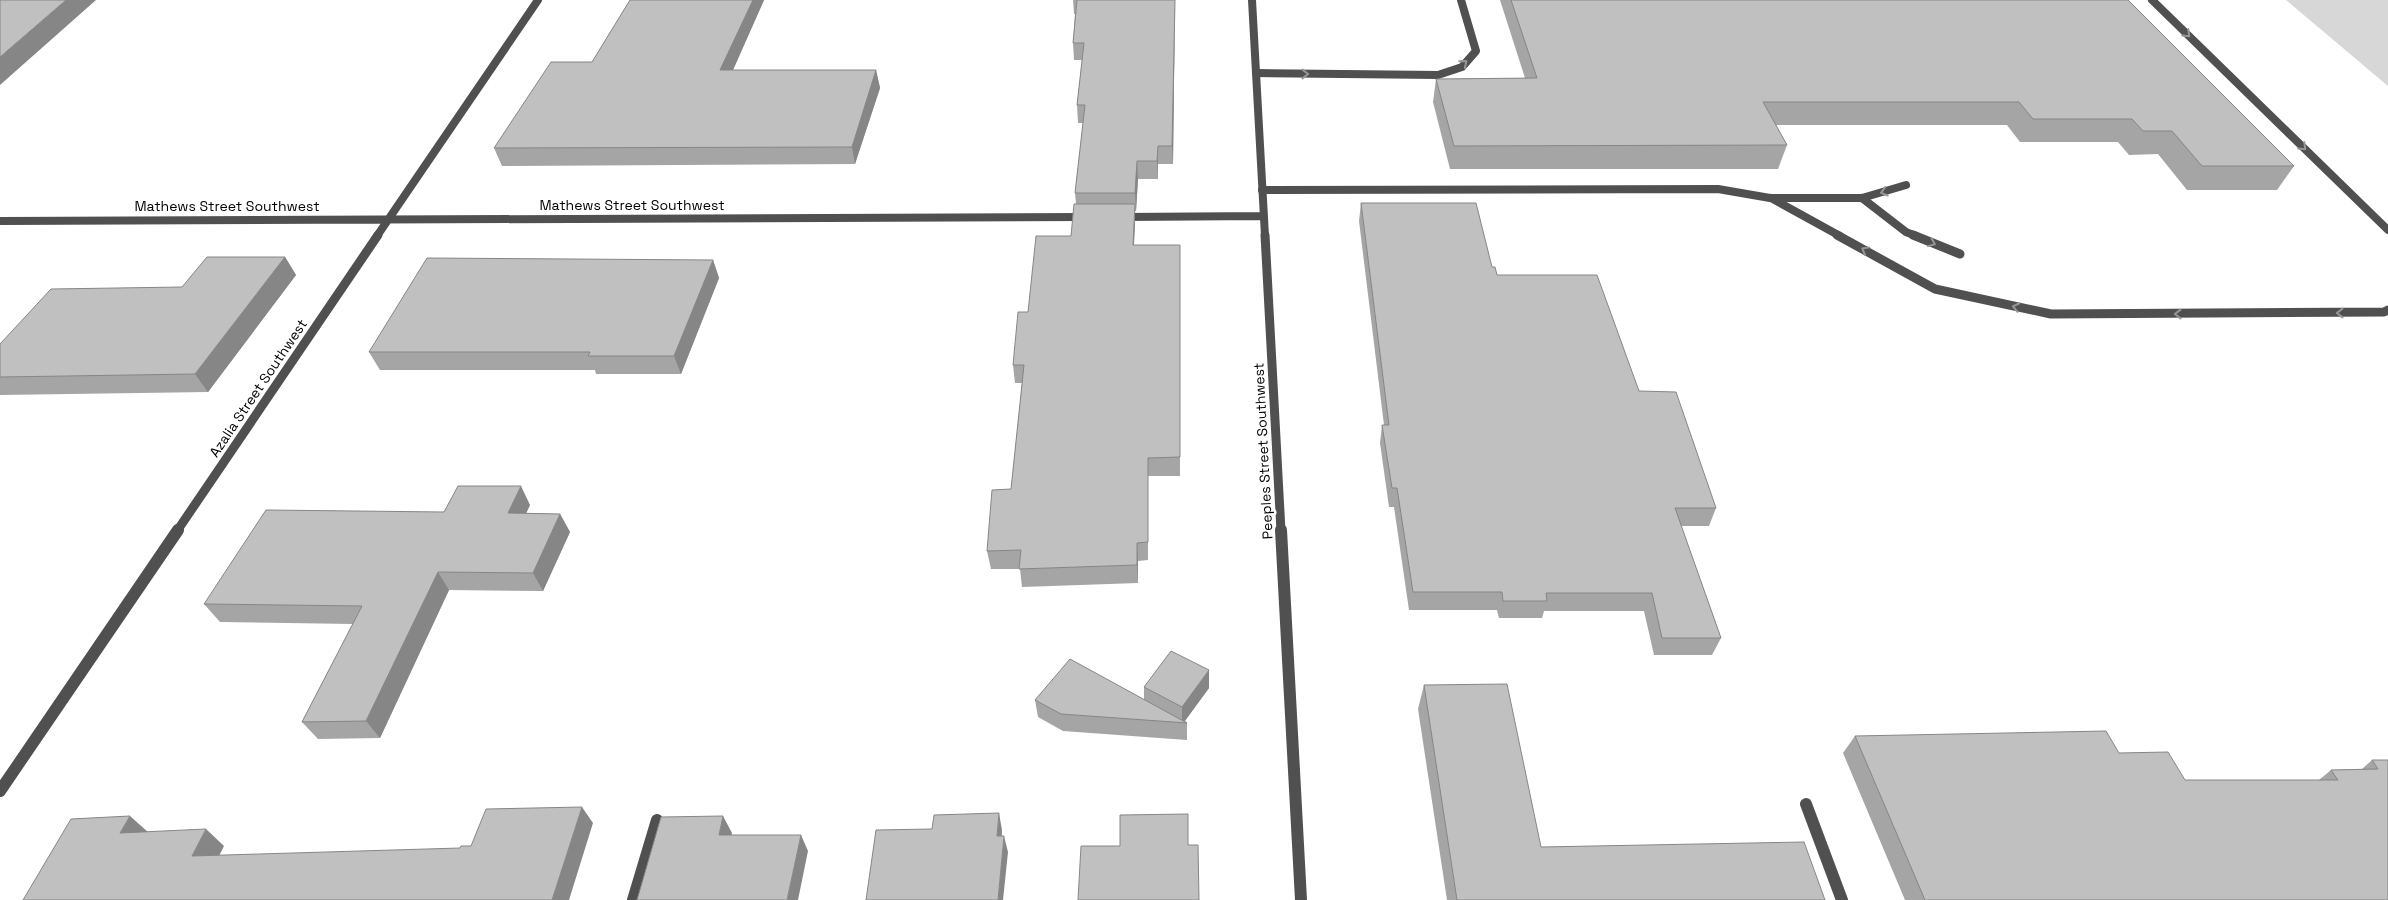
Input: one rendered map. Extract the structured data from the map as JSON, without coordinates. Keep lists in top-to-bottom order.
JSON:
{
  "streets": {
    "street": ["Mathews Street Southwest", "Azalia Street Southwest", "Peeples Street Southwest"]
  },
  "crossings": [
    ["Mathews Street Southwest", "Azalia Street Southwest"]
  ]
}
